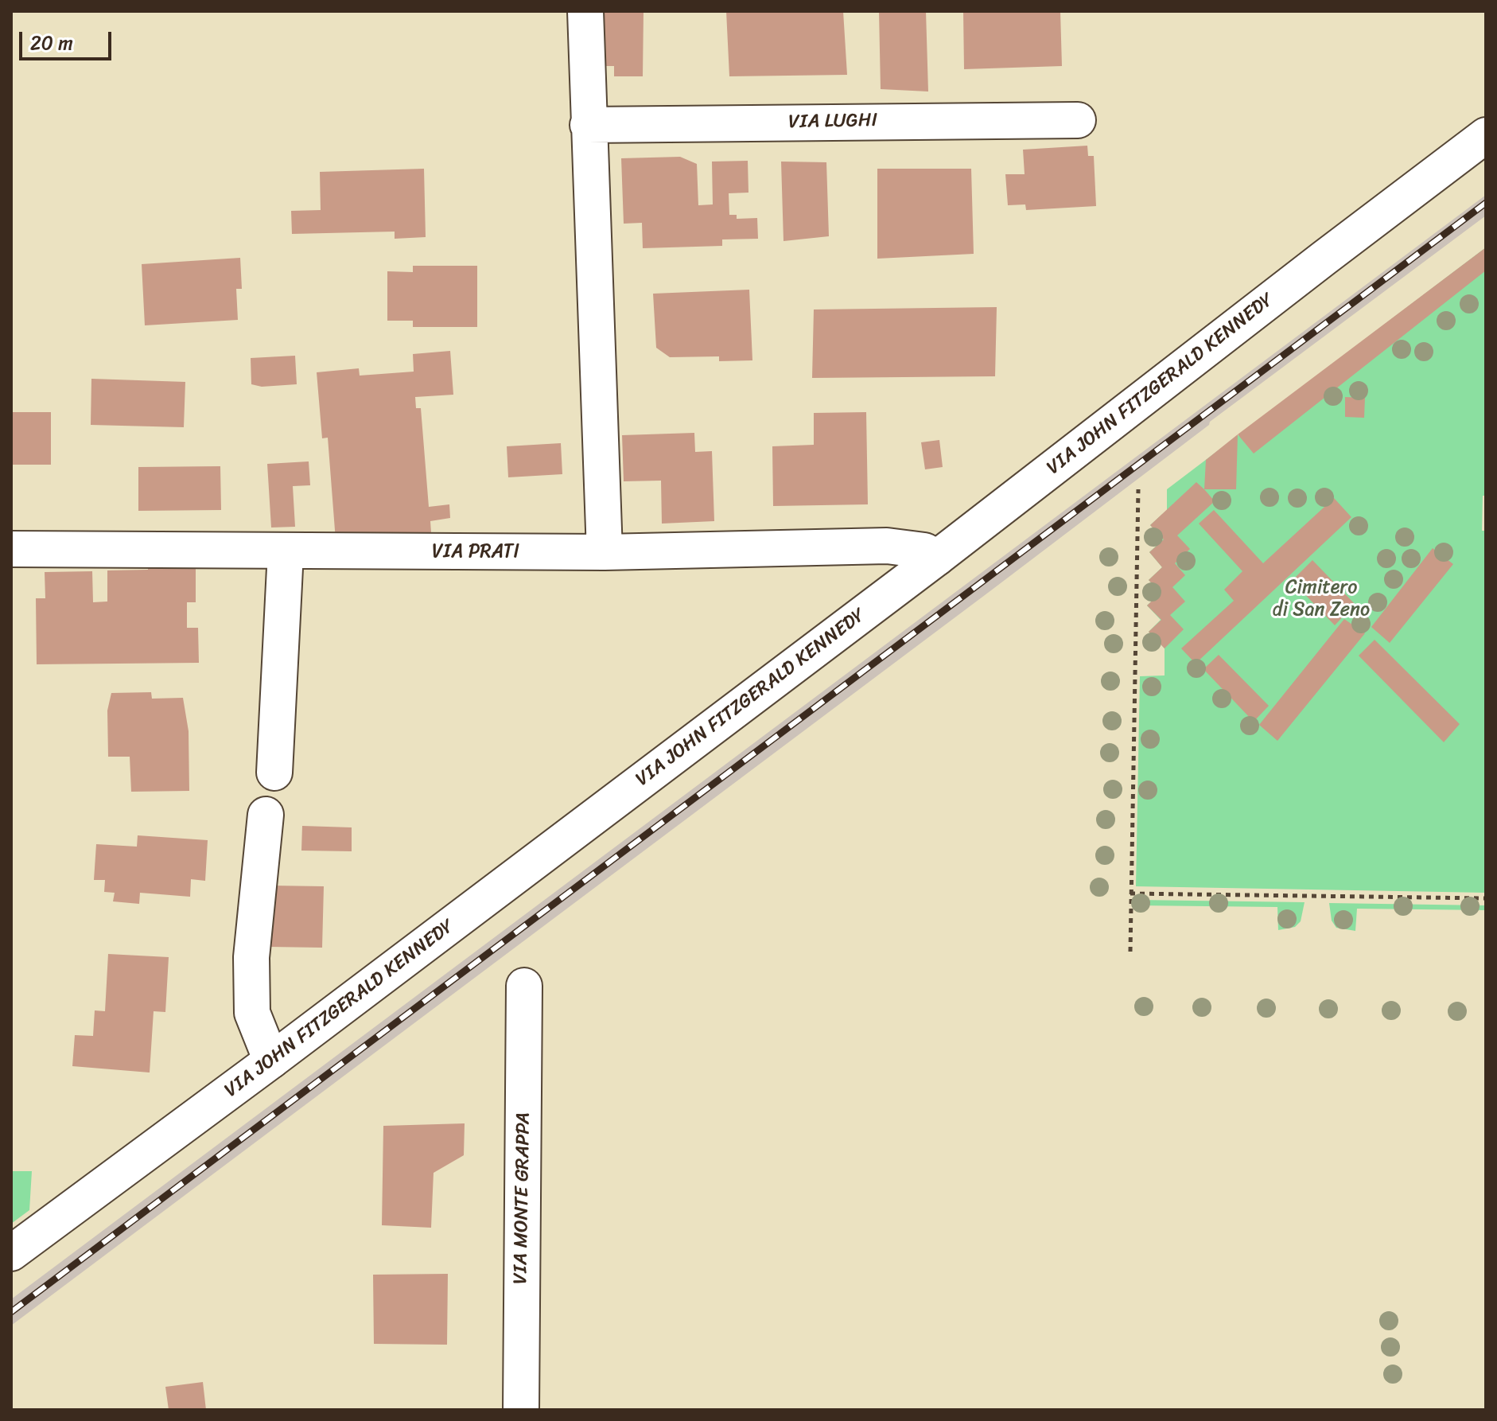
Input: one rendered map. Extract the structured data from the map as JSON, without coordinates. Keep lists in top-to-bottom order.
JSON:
{
  "streets": {
    "street": [
      "VIA LUGHI",
      "VIA JOHN FITZGERALD KENNEDY",
      "VIA PRATI",
      "VIA MONTE GRAPPA"
    ]
  },
  "crossings": [
    ["VIA JOHN FITZGERALD KENNEDY", "VIA PRATI"]
  ],
  "parks": ["Cimitero di San Zeno"],
  "scale_bar": "20 m"
}
